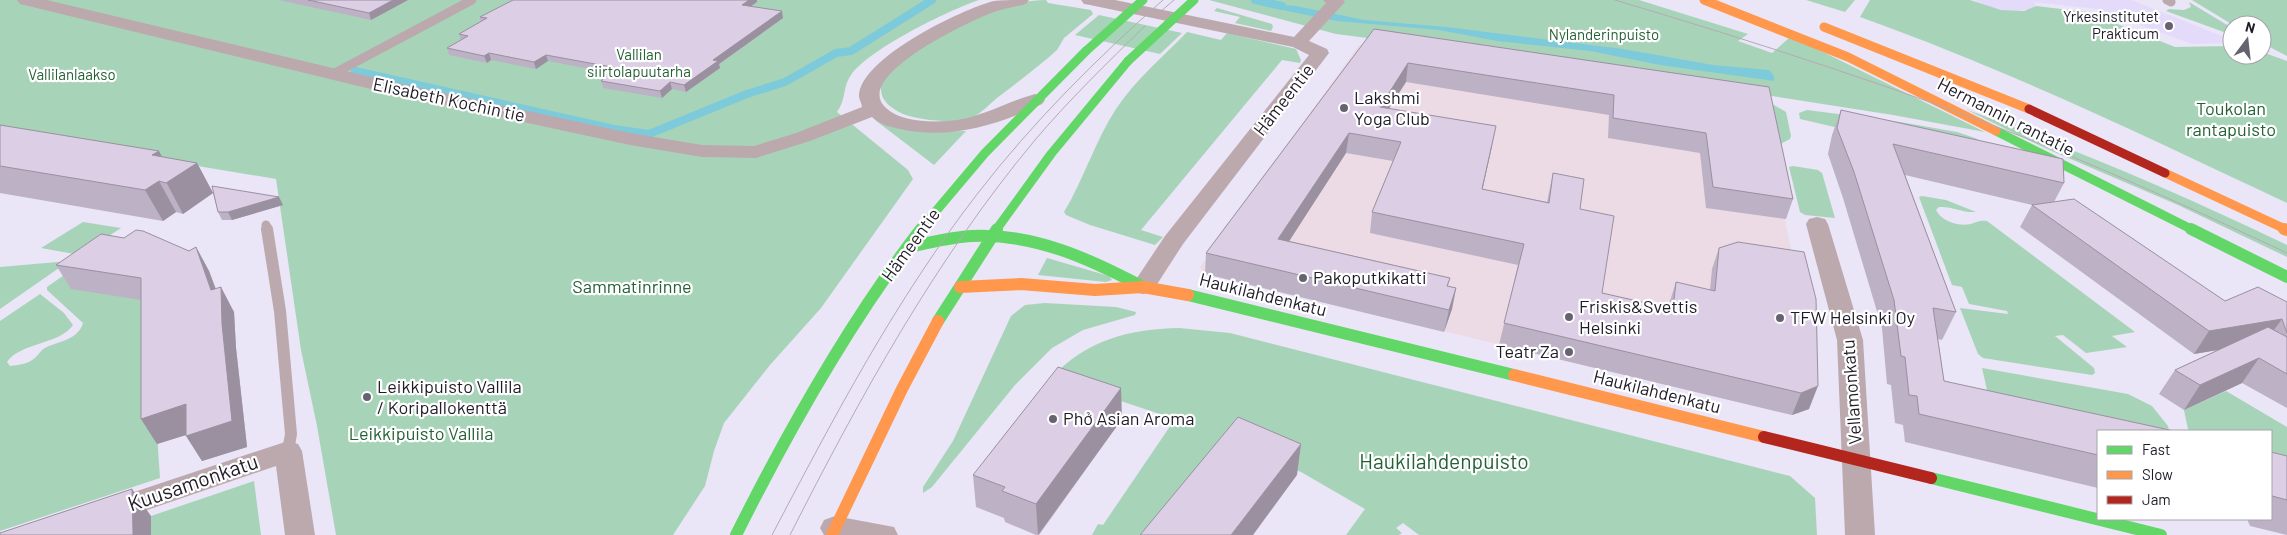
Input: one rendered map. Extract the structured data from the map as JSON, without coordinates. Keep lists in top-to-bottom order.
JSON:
{
  "streets": {
    "main road": ["Hämeentie", "Hermannin rantatie", "Haukilahdenkatu"],
    "street": ["Elisabeth Kochin tie", "Vellamonkatu", "Kuusamonkatu"]
  },
  "crossings": [
    ["Hämeentie", "Haukilahdenkatu"],
    ["Haukilahdenkatu", "Vellamonkatu"]
  ],
  "parks": [
    "Nylanderinpuisto",
    "Vallilan siirtolapuutarha",
    "Vallilanlaakso",
    "Toukolan rantapuisto",
    "Sammatinrinne",
    "Leikkipuisto Vallila",
    "Haukilahdenpuisto"
  ],
  "places": [
    "Yrkesinstitutet Prakticum",
    "Lakshmi Yoga Club",
    "Pakoputkikatti",
    "Friskis&Svettis Helsinki",
    "TFW Helsinki Oy",
    "Teatr Za",
    "Leikkipuisto Vallila / Koripallokenttä",
    "Phở Asian Aroma"
  ],
  "legend": ["Fast", "Slow", "Jam"],
  "north": "top"
}
